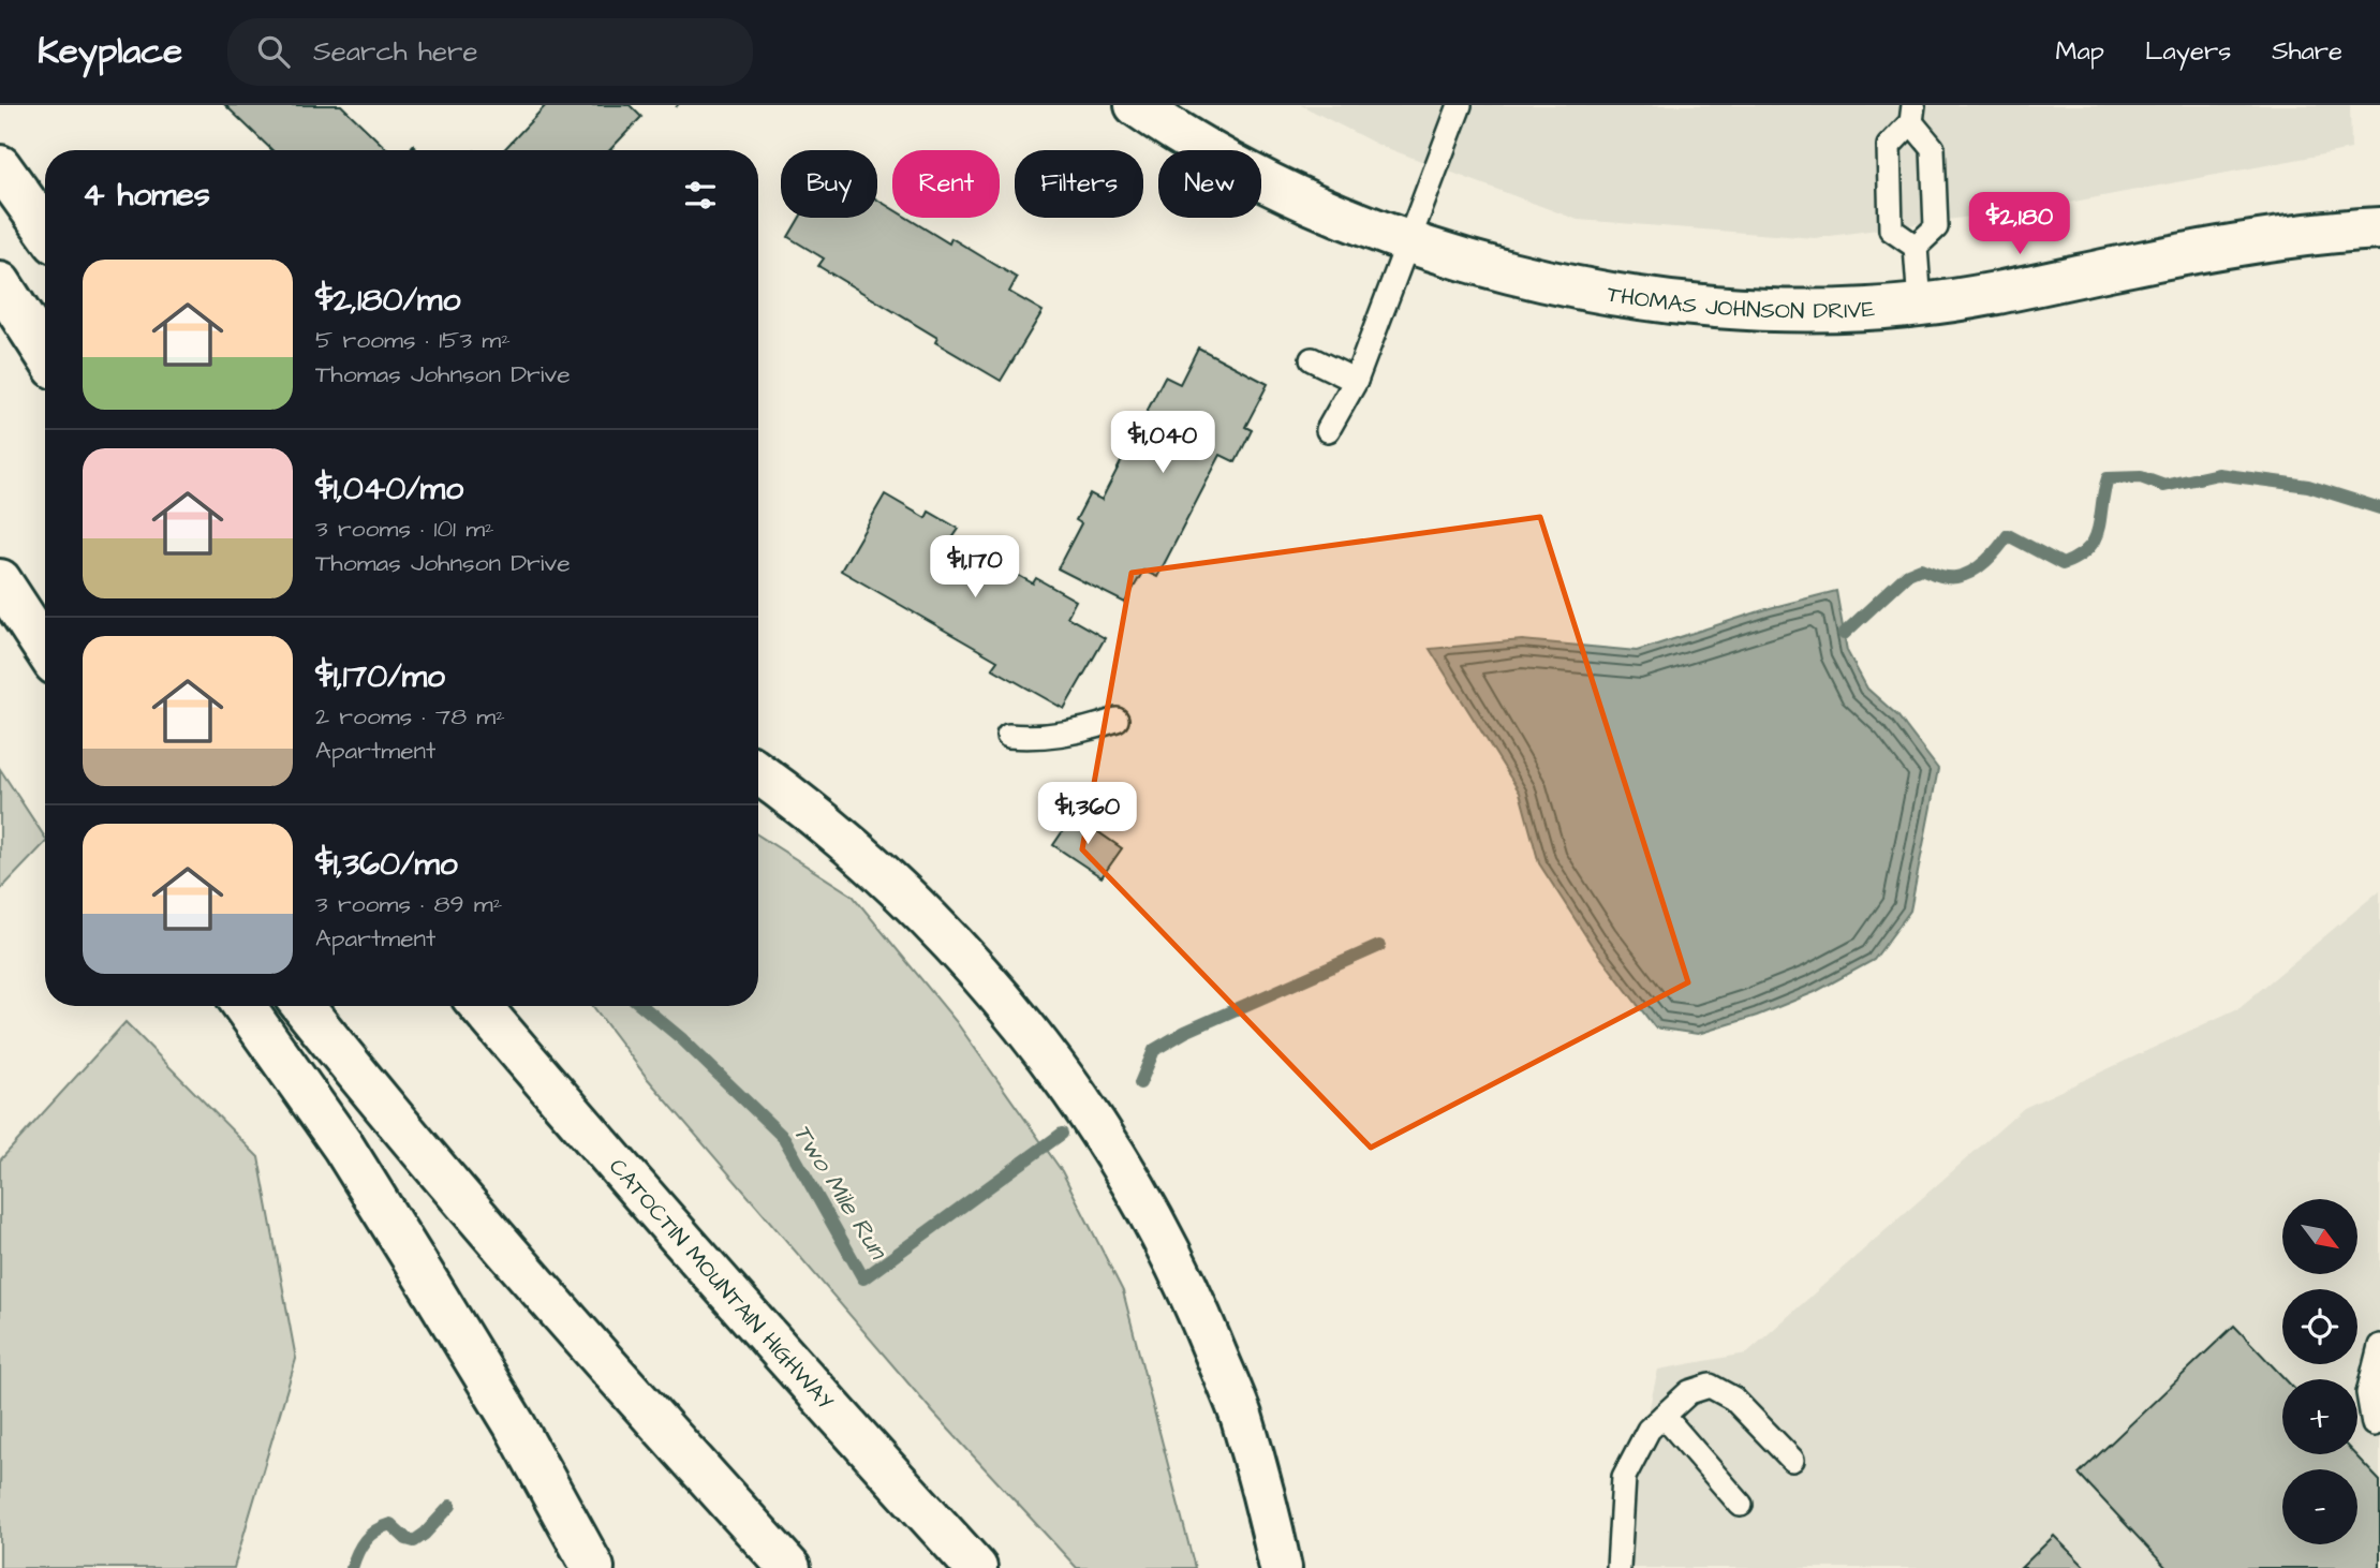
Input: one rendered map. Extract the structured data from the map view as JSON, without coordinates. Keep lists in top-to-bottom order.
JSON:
{
  "streets": {
    "main road": ["THOMAS JOHNSON DRIVE", "CATOCTIN MOUNTAIN HIGHWAY"]
  },
  "water": ["Two Mile Run"],
  "north": "bottom right",
  "page": {
    "header": "Keyplace",
    "search": "Search here",
    "nav": ["Map", "Layers", "Share"],
    "chip": [
      "Buy",
      "Rent",
      "Filters",
      "New"
    ],
    "heading": "4 homes",
    "price": [
      "$2,180",
      "$1,040",
      "$1,170",
      "$1,360"
    ],
    "list": [
      {
        "name": "$2,180/mo",
        "note": "5 rooms · 153 m² · Thomas Johnson Drive"
      },
      {
        "name": "$1,040/mo",
        "note": "3 rooms · 101 m² · Thomas Johnson Drive"
      },
      {
        "name": "$1,170/mo",
        "note": "2 rooms · 78 m² · Apartment"
      },
      {
        "name": "$1,360/mo",
        "note": "3 rooms · 89 m² · Apartment"
      }
    ],
    "map_buttons": ["+", "−"]
  }
}
